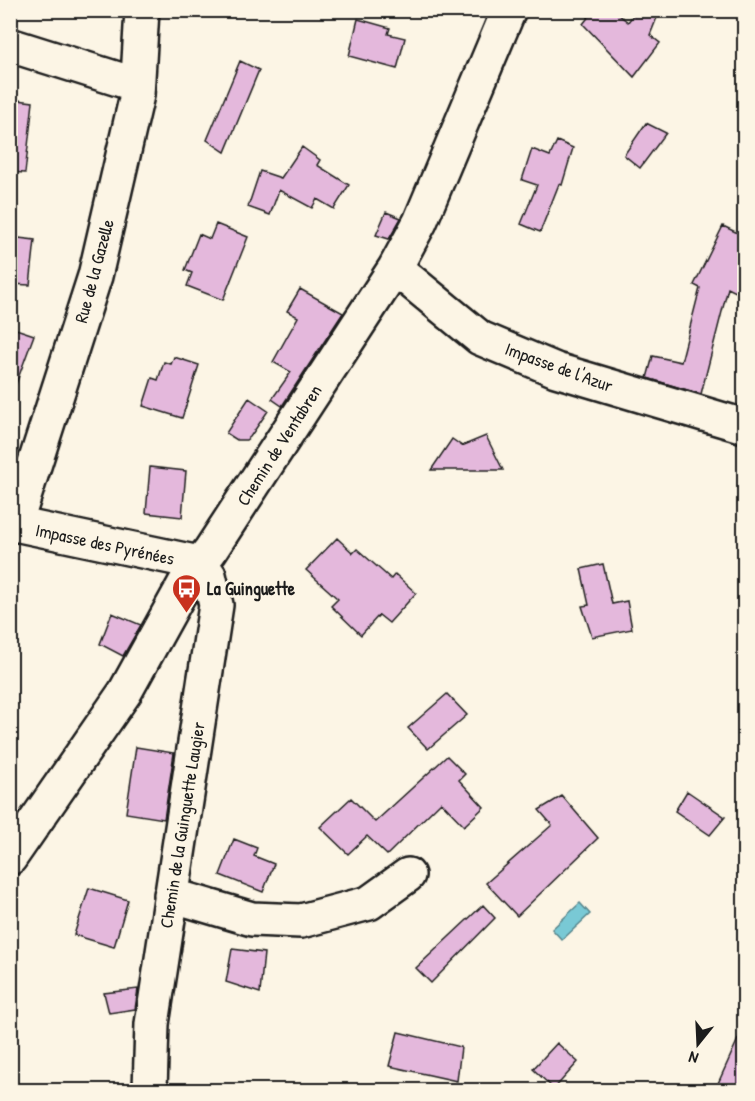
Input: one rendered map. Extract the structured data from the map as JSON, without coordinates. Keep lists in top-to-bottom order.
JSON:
{
  "streets": {
    "street": [
      "Rue de la Gazelle",
      "Impasse de l'Azur",
      "Chemin de Ventabren",
      "Impasse des Pyrénées",
      "Chemin de la Guinguette Laugier"
    ]
  },
  "crossings": [
    ["Rue de la Gazelle", "Impasse des Pyrénées"],
    ["Impasse de l'Azur", "Chemin de Ventabren"],
    ["Chemin de Ventabren", "Impasse des Pyrénées"],
    ["Chemin de Ventabren", "Chemin de la Guinguette Laugier"],
    ["Impasse des Pyrénées", "Chemin de la Guinguette Laugier"]
  ],
  "places": {
    "bus stop": ["La Guinguette"]
  },
  "north": "bottom"
}
